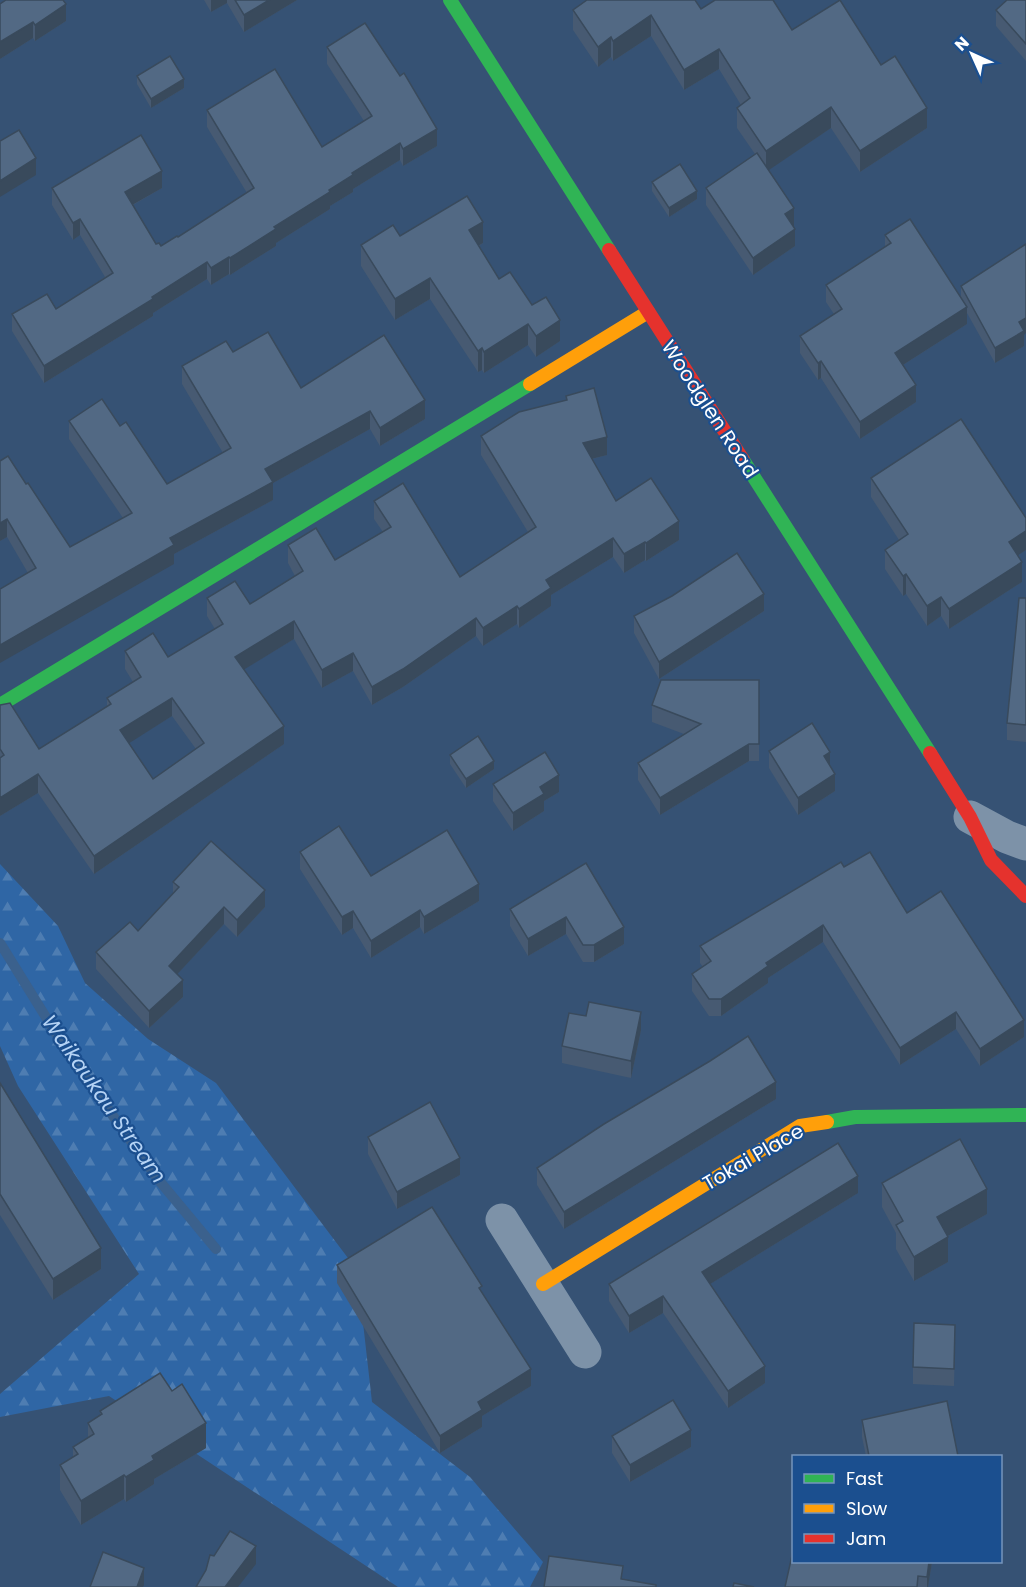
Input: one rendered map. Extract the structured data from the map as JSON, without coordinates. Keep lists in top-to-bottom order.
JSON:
{
  "streets": {
    "street": ["Woodglen Road", "Tokai Place"]
  },
  "water": ["Waikaukau Stream"],
  "legend": ["Fast", "Slow", "Jam"],
  "north": "top left"
}
